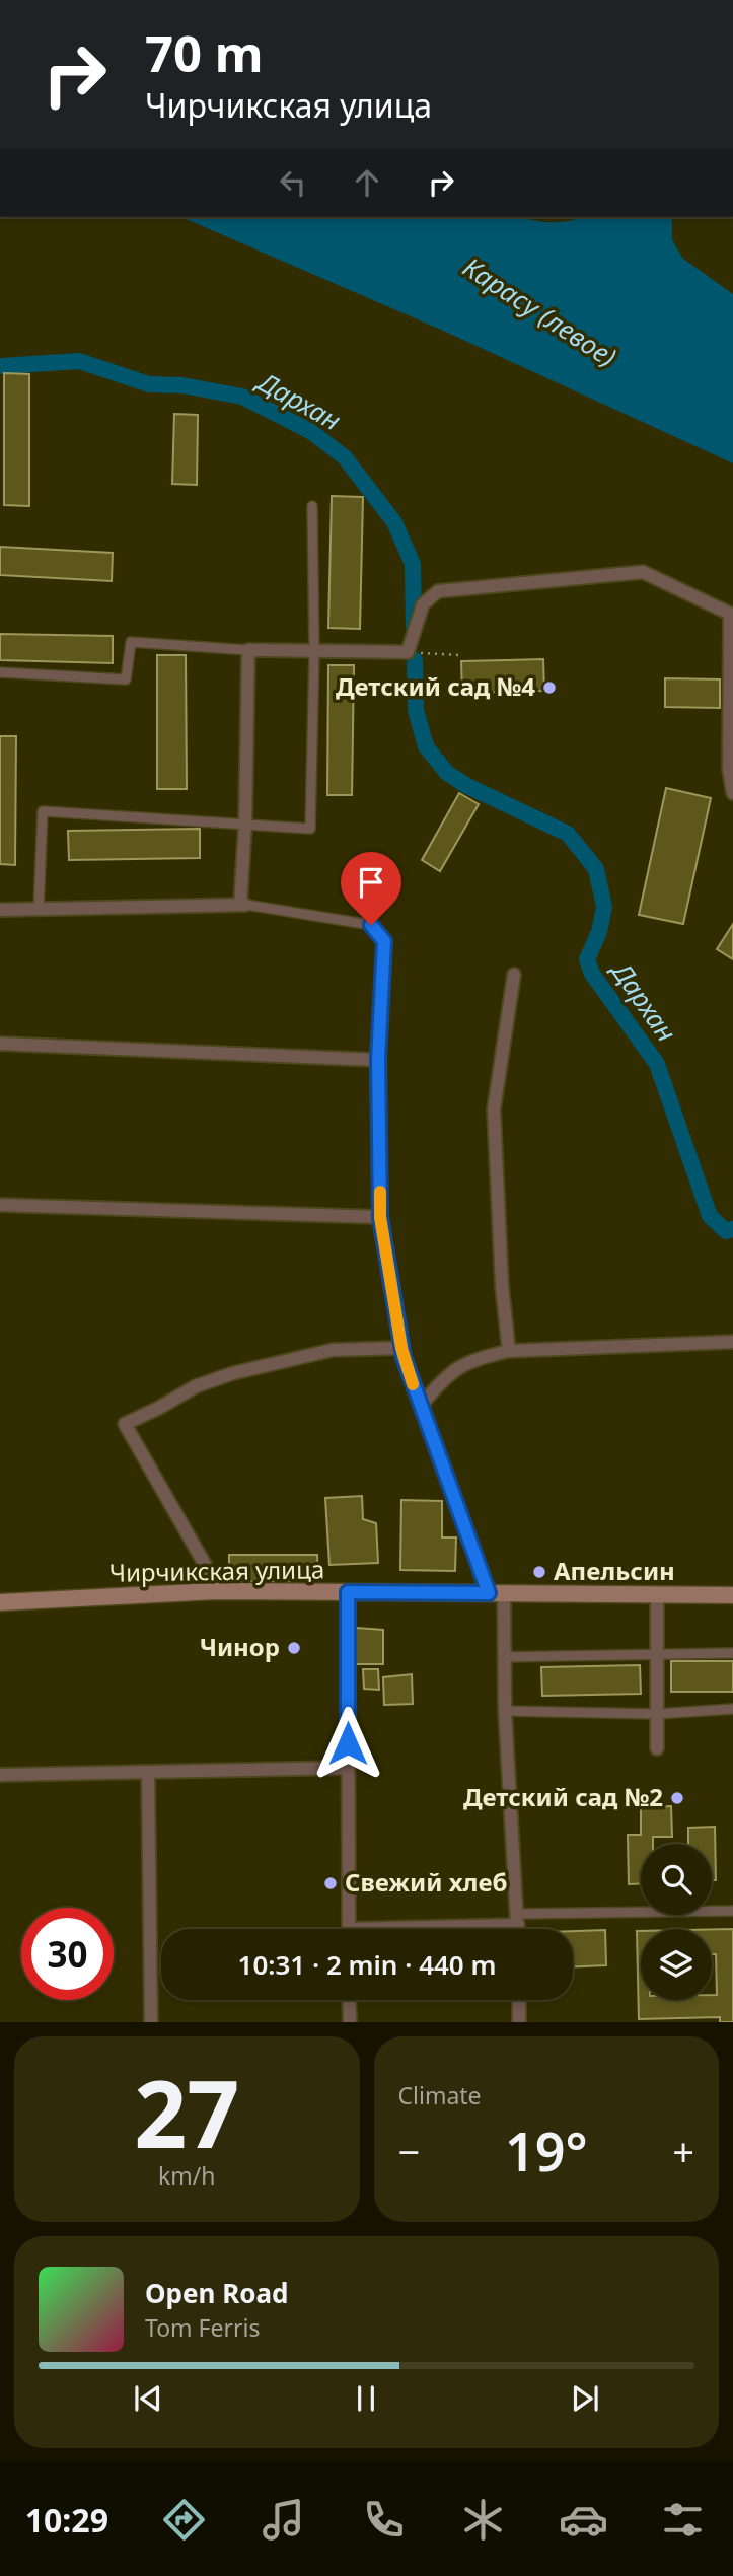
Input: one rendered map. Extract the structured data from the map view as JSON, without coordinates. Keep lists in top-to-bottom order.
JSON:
{
  "streets": {
    "main road": ["Чирчикская улица"]
  },
  "water": ["Карасу (левое)", "Дархан"],
  "places": [
    "Детский сад №4",
    "Апельсин",
    "Чинор",
    "Детский сад №2",
    "Свежий хлеб"
  ],
  "page": {
    "turn": ["70 m", "Чирчикская улица"],
    "limit": "30",
    "trip": "10:31 · 2 min · 440 m",
    "tile": [
      ["27", "km/h"],
      "Climate"
    ],
    "heat": ["−", "19°", "+"],
    "song": ["Open Road", "Tom Ferris"],
    "tabs": "10:29"
  }
}
